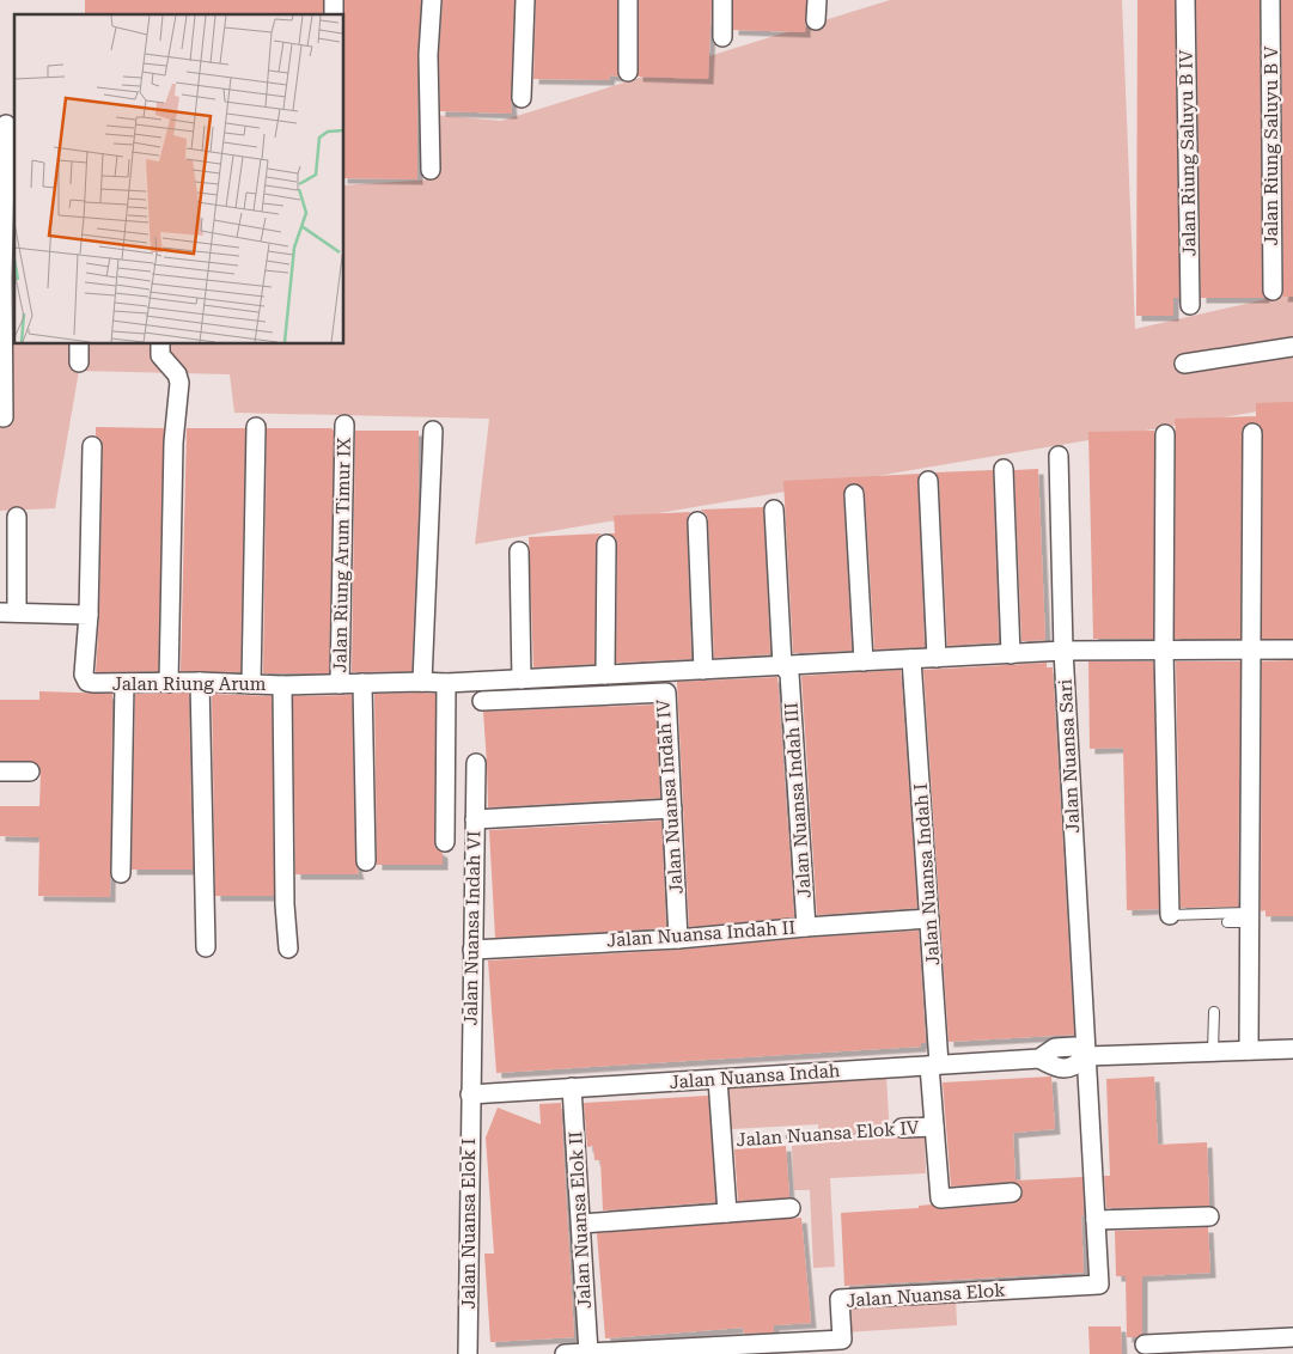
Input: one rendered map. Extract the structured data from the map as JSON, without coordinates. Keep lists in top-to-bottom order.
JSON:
{
  "streets": {
    "street": [
      "Jalan Riung Saluyu B V",
      "Jalan Riung Saluyu B IV",
      "Jalan Riung Arum Timur IX",
      "Jalan Riung Arum",
      "Jalan Nuansa Sari",
      "Jalan Nuansa Indah IV",
      "Jalan Nuansa Indah III",
      "Jalan Nuansa Indah I",
      "Jalan Nuansa Indah VI",
      "Jalan Nuansa Indah II",
      "Jalan Nuansa Indah",
      "Jalan Nuansa Elok IV",
      "Jalan Nuansa Elok II",
      "Jalan Nuansa Elok I",
      "Jalan Nuansa Elok"
    ]
  },
  "crossings": [
    ["Jalan Riung Arum Timur IX", "Jalan Riung Arum"],
    ["Jalan Riung Arum", "Jalan Nuansa Sari"],
    ["Jalan Riung Arum", "Jalan Nuansa Indah III"],
    ["Jalan Riung Arum", "Jalan Nuansa Indah I"],
    ["Jalan Nuansa Sari", "Jalan Nuansa Indah"],
    ["Jalan Nuansa Sari", "Jalan Nuansa Elok"],
    ["Jalan Nuansa Indah IV", "Jalan Nuansa Indah II"],
    ["Jalan Nuansa Indah III", "Jalan Nuansa Indah II"],
    ["Jalan Nuansa Indah I", "Jalan Nuansa Indah II"],
    ["Jalan Nuansa Indah I", "Jalan Nuansa Indah"],
    ["Jalan Nuansa Indah I", "Jalan Nuansa Elok IV"],
    ["Jalan Nuansa Indah VI", "Jalan Nuansa Indah II"],
    ["Jalan Nuansa Indah VI", "Jalan Nuansa Indah"],
    ["Jalan Nuansa Indah VI", "Jalan Nuansa Elok I"],
    ["Jalan Nuansa Indah", "Jalan Nuansa Elok IV"],
    ["Jalan Nuansa Indah", "Jalan Nuansa Elok II"],
    ["Jalan Nuansa Indah", "Jalan Nuansa Elok I"],
    ["Jalan Nuansa Elok II", "Jalan Nuansa Elok"]
  ]
}
